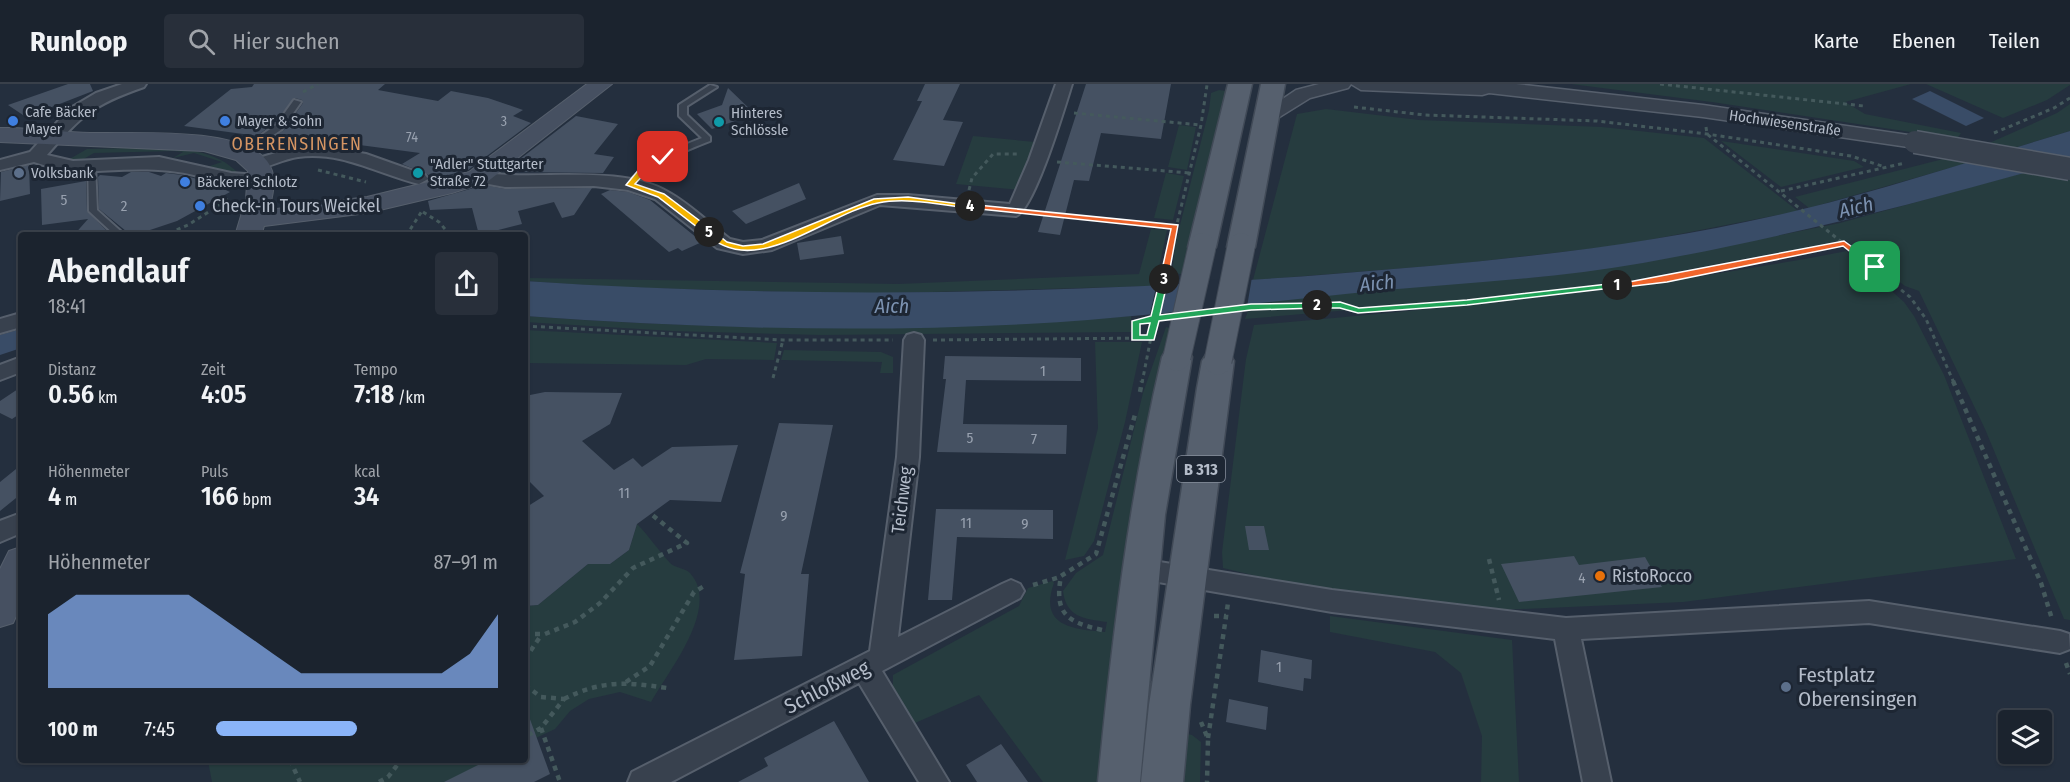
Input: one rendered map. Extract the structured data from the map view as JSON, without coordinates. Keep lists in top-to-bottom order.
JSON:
{
  "streets": {
    "main road": ["B 313"],
    "street": ["Hochwiesenstraße", "Teichweg", "Schloßweg"]
  },
  "crossings": [
    ["Teichweg", "Schloßweg"]
  ],
  "districts": ["OBERENSINGEN"],
  "water": ["Aich"],
  "places": [
    "Cafe Bäcker Mayer",
    "Mayer & Sohn",
    "Hinteres Schlössle",
    "Volksbank",
    "\"Adler\" Stuttgarter Straße 72",
    "Bäckerei Schlotz",
    "Check-in Tours Weickel",
    "RistoRocco",
    "Festplatz Oberensingen"
  ],
  "house_numbers": [
    "3",
    "74",
    "5",
    "2",
    "1",
    "5",
    "7",
    "11",
    "9",
    "11",
    "9",
    "4",
    "1"
  ],
  "page": {
    "header": "Runloop",
    "search": "Hier suchen",
    "nav": ["Karte", "Ebenen", "Teilen"],
    "pins": [
      "4",
      "5",
      "3",
      "1",
      "2"
    ],
    "heading": ["Abendlauf", "18:41"],
    "stats": [
      ["Distanz", "0.56 km"],
      ["Zeit", "4:05"],
      ["Tempo", "7:18 /km"],
      ["Höhenmeter", "4 m"],
      ["Puls", "166 bpm"],
      ["kcal", "34"]
    ],
    "chart": ["Höhenmeter", "87–91 m"],
    "list": [
      {
        "name": "100 m",
        "note": "7:45"
      }
    ]
  }
}
